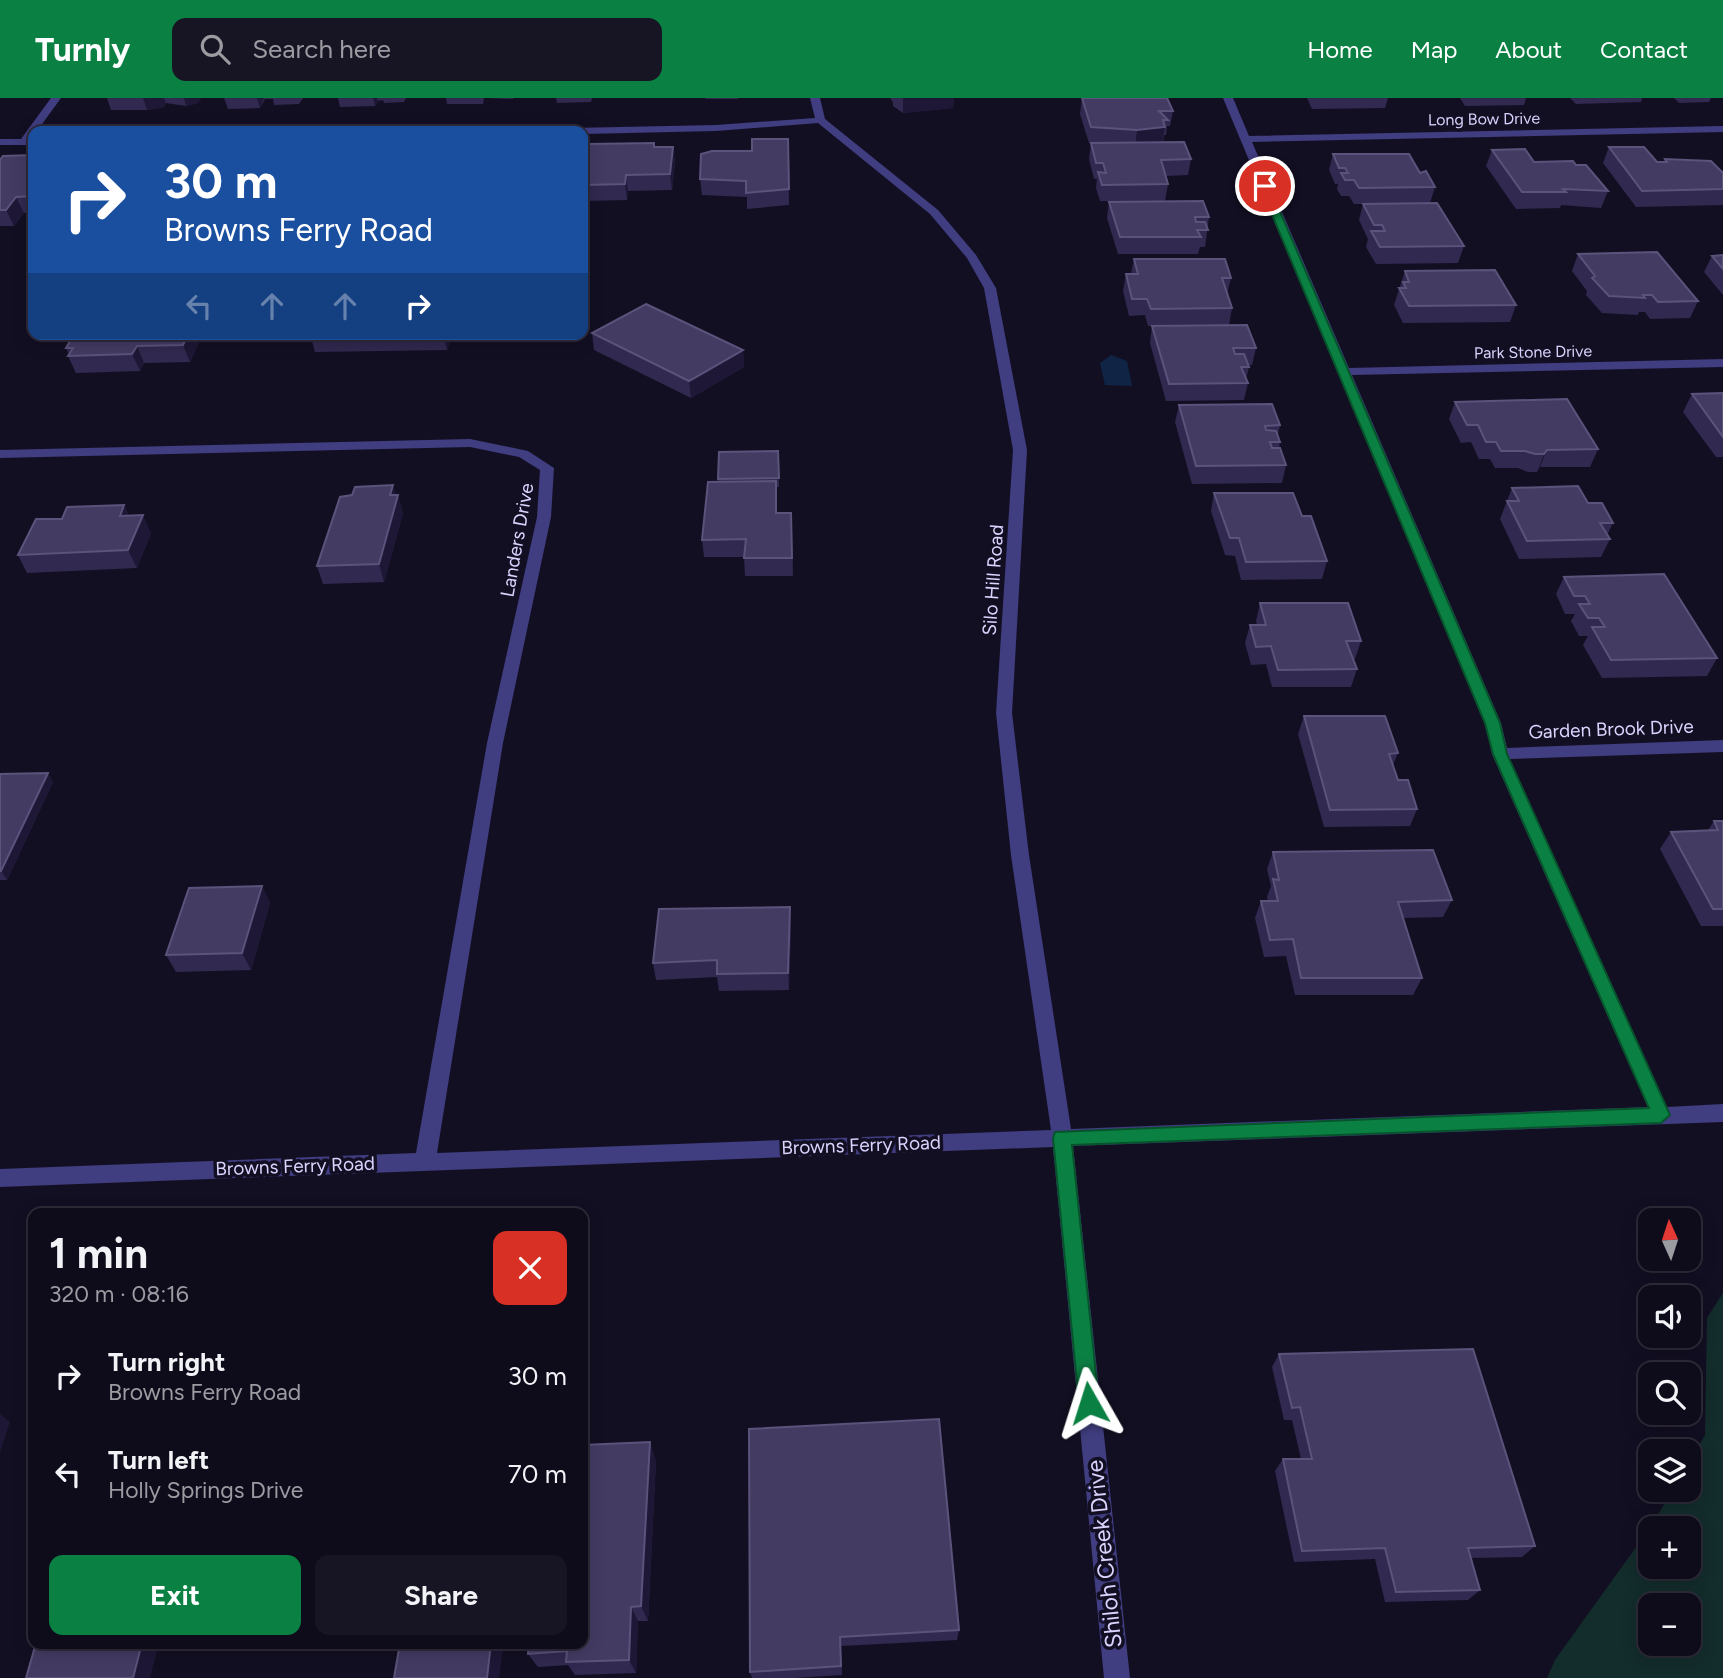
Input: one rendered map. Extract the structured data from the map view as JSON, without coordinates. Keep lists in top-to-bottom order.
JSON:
{
  "streets": {
    "street": [
      "Long Bow Drive",
      "Park Stone Drive",
      "Landers Drive",
      "Silo Hill Road",
      "Garden Brook Drive",
      "Browns Ferry Road",
      "Shiloh Creek Drive"
    ]
  },
  "crossings": [
    ["Landers Drive", "Browns Ferry Road"],
    ["Silo Hill Road", "Browns Ferry Road"],
    ["Silo Hill Road", "Shiloh Creek Drive"],
    ["Browns Ferry Road", "Shiloh Creek Drive"]
  ],
  "north": "top",
  "page": {
    "header": "Turnly",
    "search": "Search here",
    "nav": [
      "Home",
      "Map",
      "About",
      "Contact"
    ],
    "turn": ["30 m", "Browns Ferry Road"],
    "map_buttons": ["+", "−"],
    "heading": ["1 min", "320 m · 08:16"],
    "list": [
      {
        "name": "Turn right",
        "note": "Browns Ferry Road",
        "value": "30 m"
      },
      {
        "name": "Turn left",
        "note": "Holly Springs Drive",
        "value": "70 m"
      }
    ],
    "buttons": ["Exit", "Share"]
  }
}
